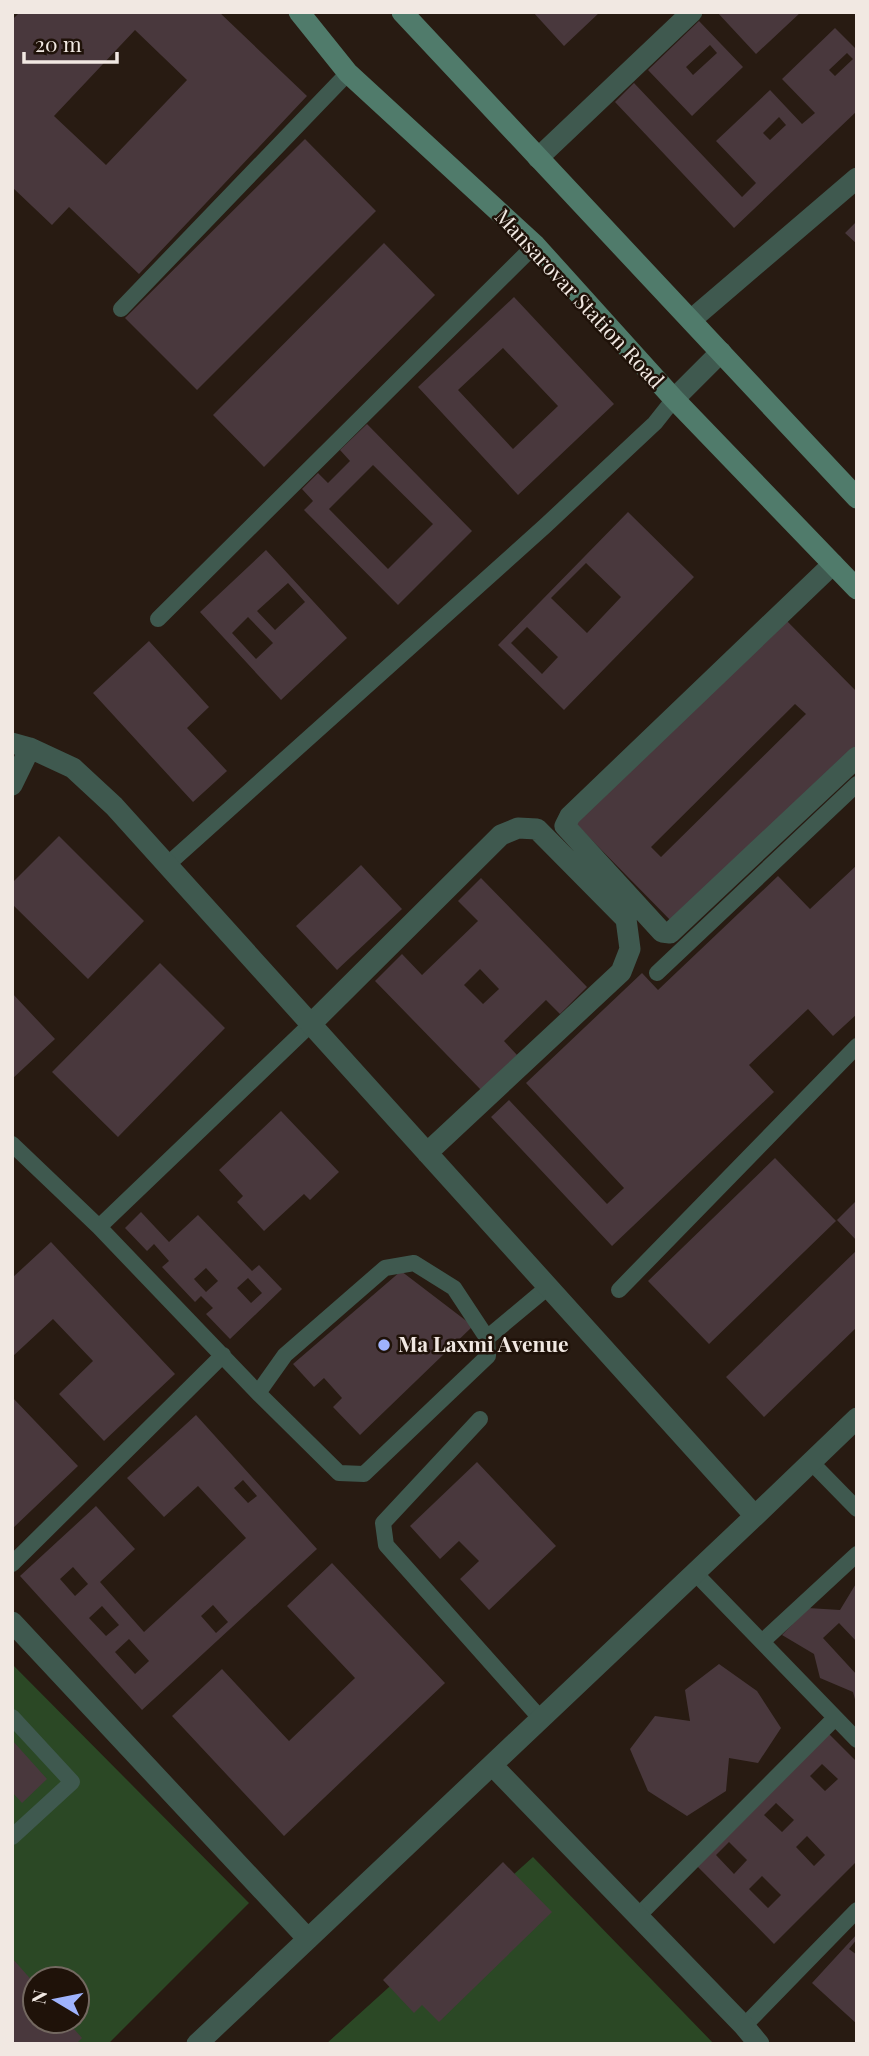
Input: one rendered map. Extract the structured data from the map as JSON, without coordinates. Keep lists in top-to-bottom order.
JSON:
{
  "streets": {
    "main road": ["Mansarovar Station Road"]
  },
  "places": ["Ma Laxmi Avenue"],
  "scale_bar": "20 m",
  "north": "left"
}
